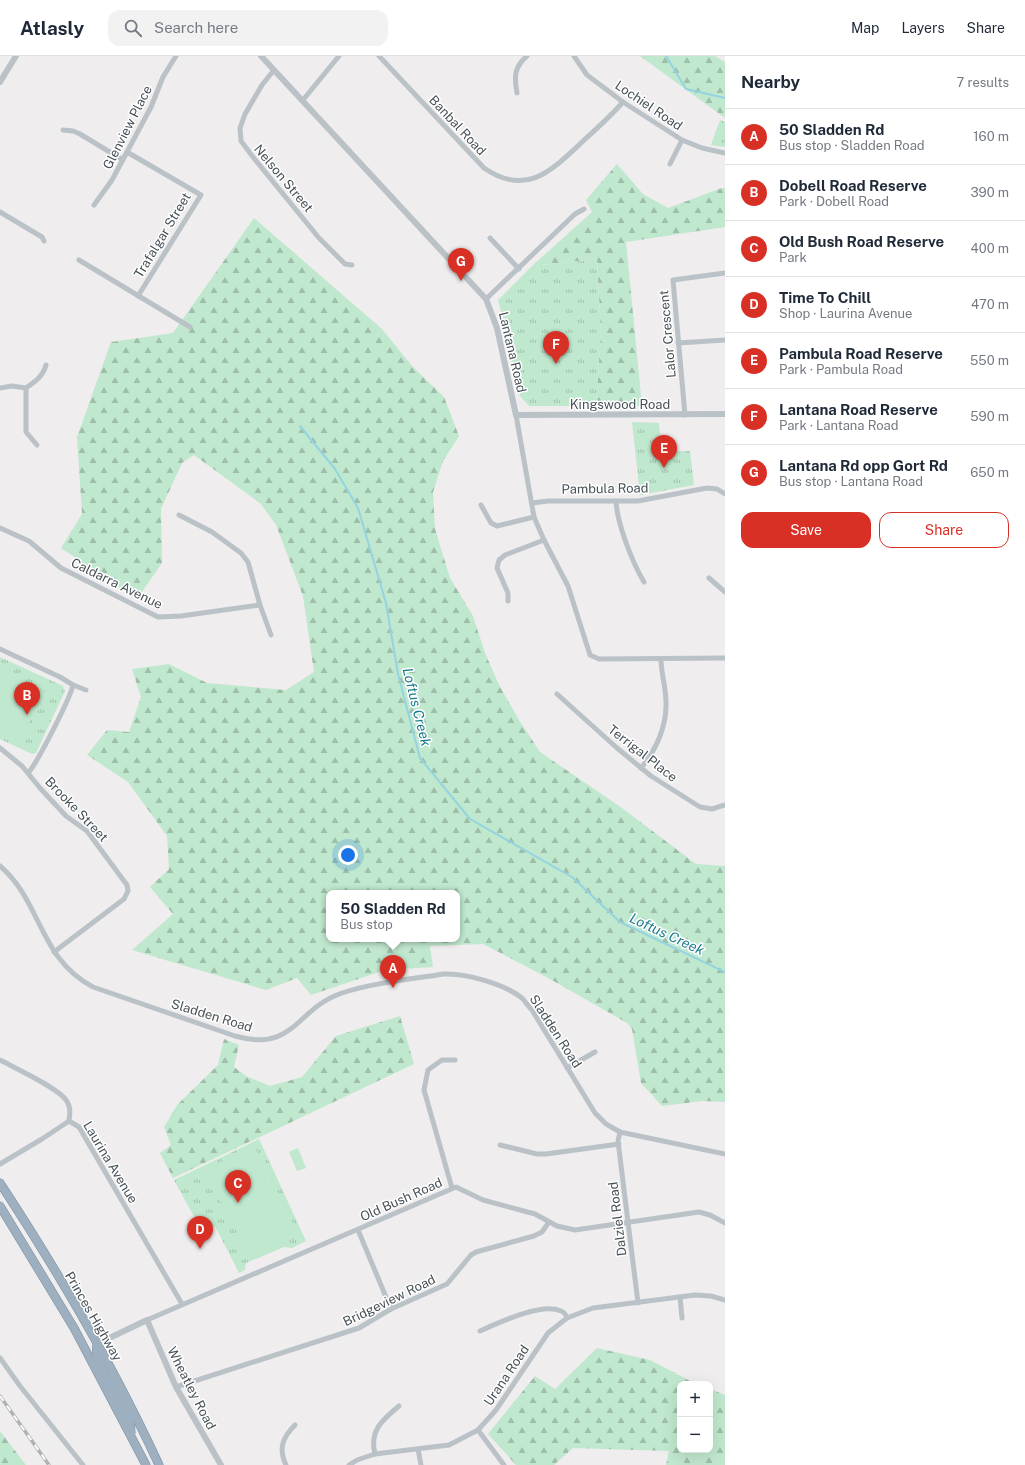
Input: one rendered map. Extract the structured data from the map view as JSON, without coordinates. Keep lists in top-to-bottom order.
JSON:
{
  "streets": {
    "highway": ["Princes Highway"],
    "street": [
      "Lochiel Road",
      "Banbal Road",
      "Glenview Place",
      "Nelson Street",
      "Trafalgar Street",
      "Lalor Crescent",
      "Lantana Road",
      "Kingswood Road",
      "Pambula Road",
      "Caldarra Avenue",
      "Terrigal Place",
      "Brooke Street",
      "Sladden Road",
      "Laurina Avenue",
      "Old Bush Road",
      "Dalziel Road",
      "Bridgeview Road",
      "Urana Road",
      "Wheatley Road"
    ]
  },
  "crossings": [
    ["Lochiel Road", "Banbal Road"],
    ["Glenview Place", "Trafalgar Street"],
    ["Nelson Street", "Lantana Road"],
    ["Lalor Crescent", "Kingswood Road"],
    ["Lantana Road", "Kingswood Road"],
    ["Lantana Road", "Pambula Road"],
    ["Brooke Street", "Sladden Road"],
    ["Sladden Road", "Dalziel Road"],
    ["Laurina Avenue", "Old Bush Road"],
    ["Old Bush Road", "Dalziel Road"],
    ["Old Bush Road", "Bridgeview Road"],
    ["Old Bush Road", "Princes Highway"],
    ["Old Bush Road", "Wheatley Road"],
    ["Dalziel Road", "Urana Road"],
    ["Bridgeview Road", "Wheatley Road"]
  ],
  "water": ["Loftus Creek"],
  "page": {
    "header": "Atlasly",
    "search": "Search here",
    "nav": ["Map", "Layers", "Share"],
    "heading": ["Nearby", "7 results"],
    "list": [
      {
        "mark": "A",
        "name": "50 Sladden Rd",
        "note": "Bus stop · Sladden Road",
        "value": "160 m"
      },
      {
        "mark": "B",
        "name": "Dobell Road Reserve",
        "note": "Park · Dobell Road",
        "value": "390 m"
      },
      {
        "mark": "C",
        "name": "Old Bush Road Reserve",
        "note": "Park",
        "value": "400 m"
      },
      {
        "mark": "D",
        "name": "Time To Chill",
        "note": "Shop · Laurina Avenue",
        "value": "470 m"
      },
      {
        "mark": "E",
        "name": "Pambula Road Reserve",
        "note": "Park · Pambula Road",
        "value": "550 m"
      },
      {
        "mark": "F",
        "name": "Lantana Road Reserve",
        "note": "Park · Lantana Road",
        "value": "590 m"
      },
      {
        "mark": "G",
        "name": "Lantana Rd opp Gort Rd",
        "note": "Bus stop · Lantana Road",
        "value": "650 m"
      }
    ],
    "pins": [
      "G",
      "F",
      "E",
      "B",
      "A",
      "C",
      "D"
    ],
    "buttons": ["Save", "Share"],
    "popup": ["50 Sladden Rd", "Bus stop"],
    "map_buttons": ["+", "−"]
  }
}
